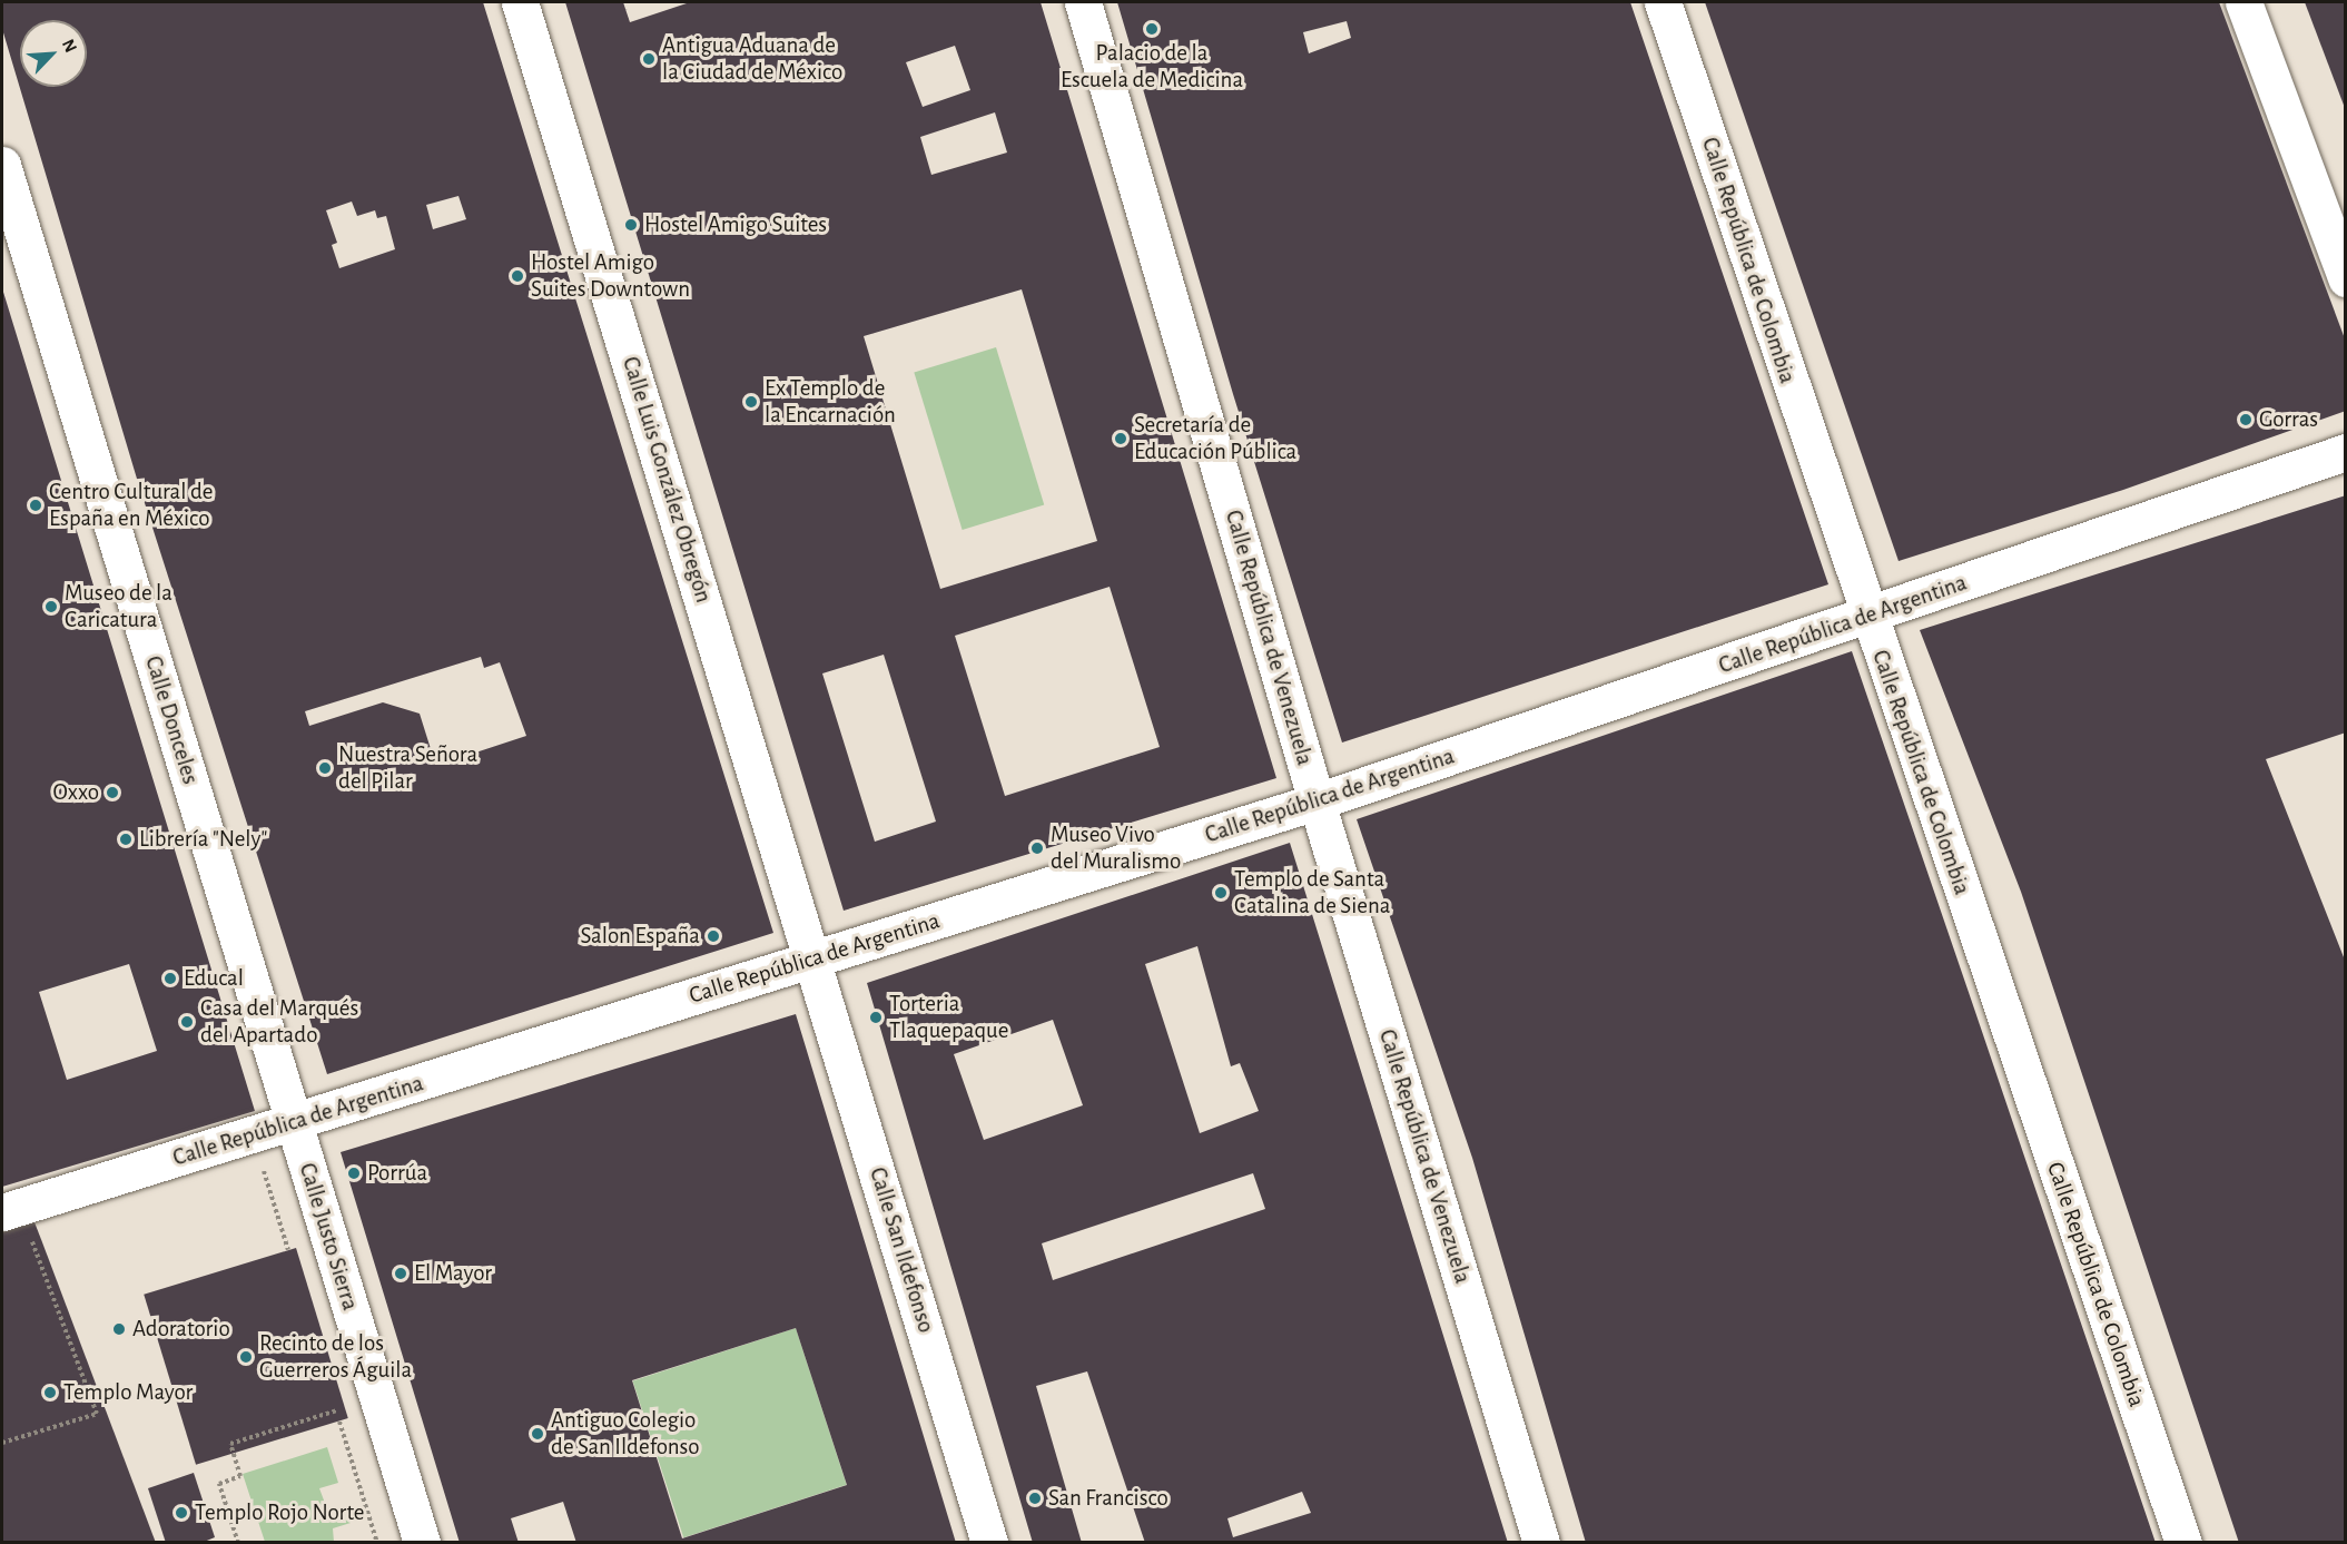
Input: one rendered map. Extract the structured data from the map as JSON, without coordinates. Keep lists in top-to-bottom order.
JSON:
{
  "streets": {
    "street": [
      "Calle República de Colombia",
      "Calle Luis González Obregón",
      "Calle República de Argentina",
      "Calle República de Venezuela",
      "Calle Donceles",
      "Calle Justo Sierra",
      "Calle San Ildefonso"
    ]
  },
  "crossings": [
    ["Calle República de Colombia", "Calle República de Argentina"],
    ["Calle Luis González Obregón", "Calle República de Argentina"],
    ["Calle Luis González Obregón", "Calle San Ildefonso"],
    ["Calle República de Argentina", "Calle República de Venezuela"],
    ["Calle República de Argentina", "Calle Donceles"],
    ["Calle República de Argentina", "Calle Justo Sierra"],
    ["Calle República de Argentina", "Calle San Ildefonso"],
    ["Calle Donceles", "Calle Justo Sierra"]
  ],
  "places": [
    "Palacio de la Escuela de Medicina",
    "Antigua Aduana de la Ciudad de México",
    "Hostel Amigo Suites",
    "Hostel Amigo Suites Downtown",
    "Ex Templo de la Encarnación",
    "Gorras",
    "Secretaría de Educación Pública",
    "Centro Cultural de España en México",
    "Museo de la Caricatura",
    "Nuestra Señora del Pilar",
    "Oxxo",
    "Librería \"Nely\"",
    "Museo Vivo del Muralismo",
    "Templo de Santa Catalina de Siena",
    "Salon España",
    "Educal",
    "Torteria Tlaquepaque",
    "Casa del Marqués del Apartado",
    "Porrúa",
    "El Mayor",
    "Adoratorio",
    "Recinto de los Guerreros Águila",
    "Templo Mayor",
    "Antiguo Colegio de San Ildefonso",
    "San Francisco",
    "Templo Rojo Norte"
  ],
  "north": "top right"
}
